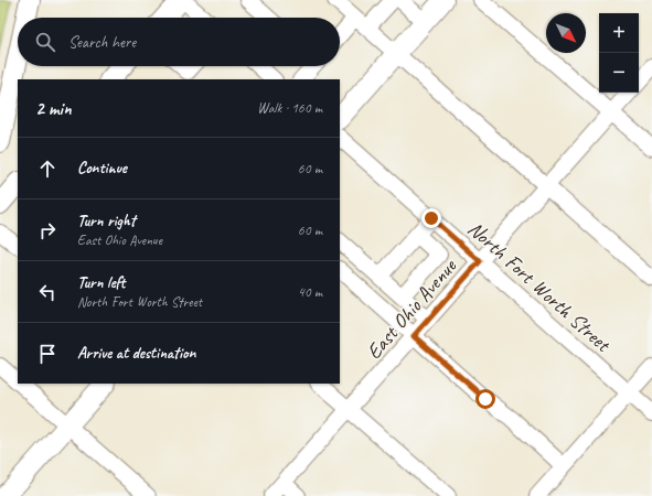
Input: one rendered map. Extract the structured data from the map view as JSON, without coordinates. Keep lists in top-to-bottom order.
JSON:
{
  "streets": {
    "street": ["North Fort Worth Street", "East Ohio Avenue"]
  },
  "crossings": [
    ["North Fort Worth Street", "East Ohio Avenue"]
  ],
  "north": "bottom right",
  "page": {
    "map_buttons": ["+", "−"],
    "search": "Search here",
    "heading": ["2 min", "Walk · 160 m"],
    "list": [
      ["Continue", "60 m"],
      ["Turn right", "East Ohio Avenue", "60 m"],
      ["Turn left", "North Fort Worth Street", "40 m"],
      "Arrive at destination"
    ]
  }
}
